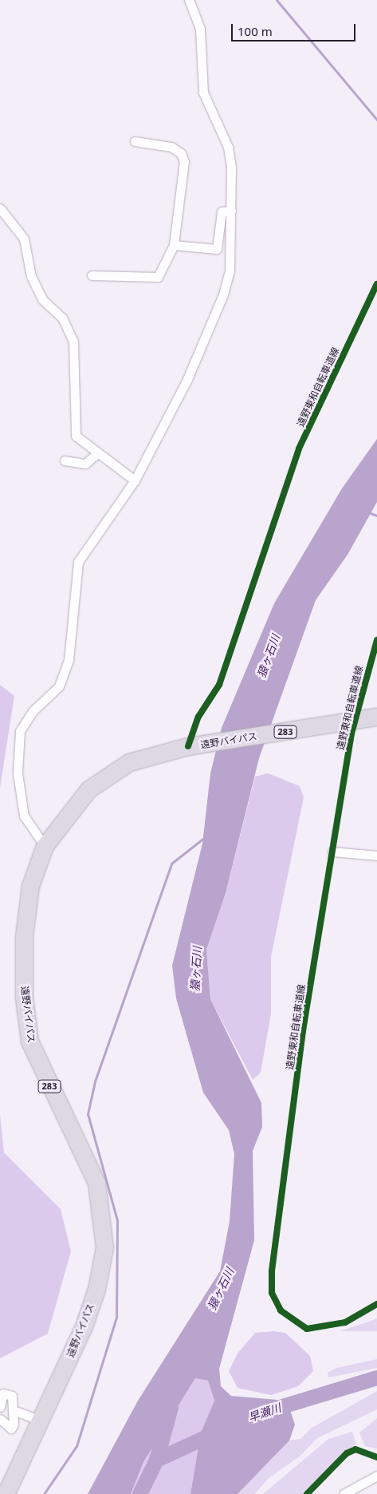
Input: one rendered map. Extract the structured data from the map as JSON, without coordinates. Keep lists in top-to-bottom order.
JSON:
{
  "streets": {
    "highway": ["283", "遠野バイパス"],
    "cycle path": ["遠野東和自転車道線"]
  },
  "water": ["猿ヶ石川", "早瀬川"],
  "scale_bar": "100 m"
}
